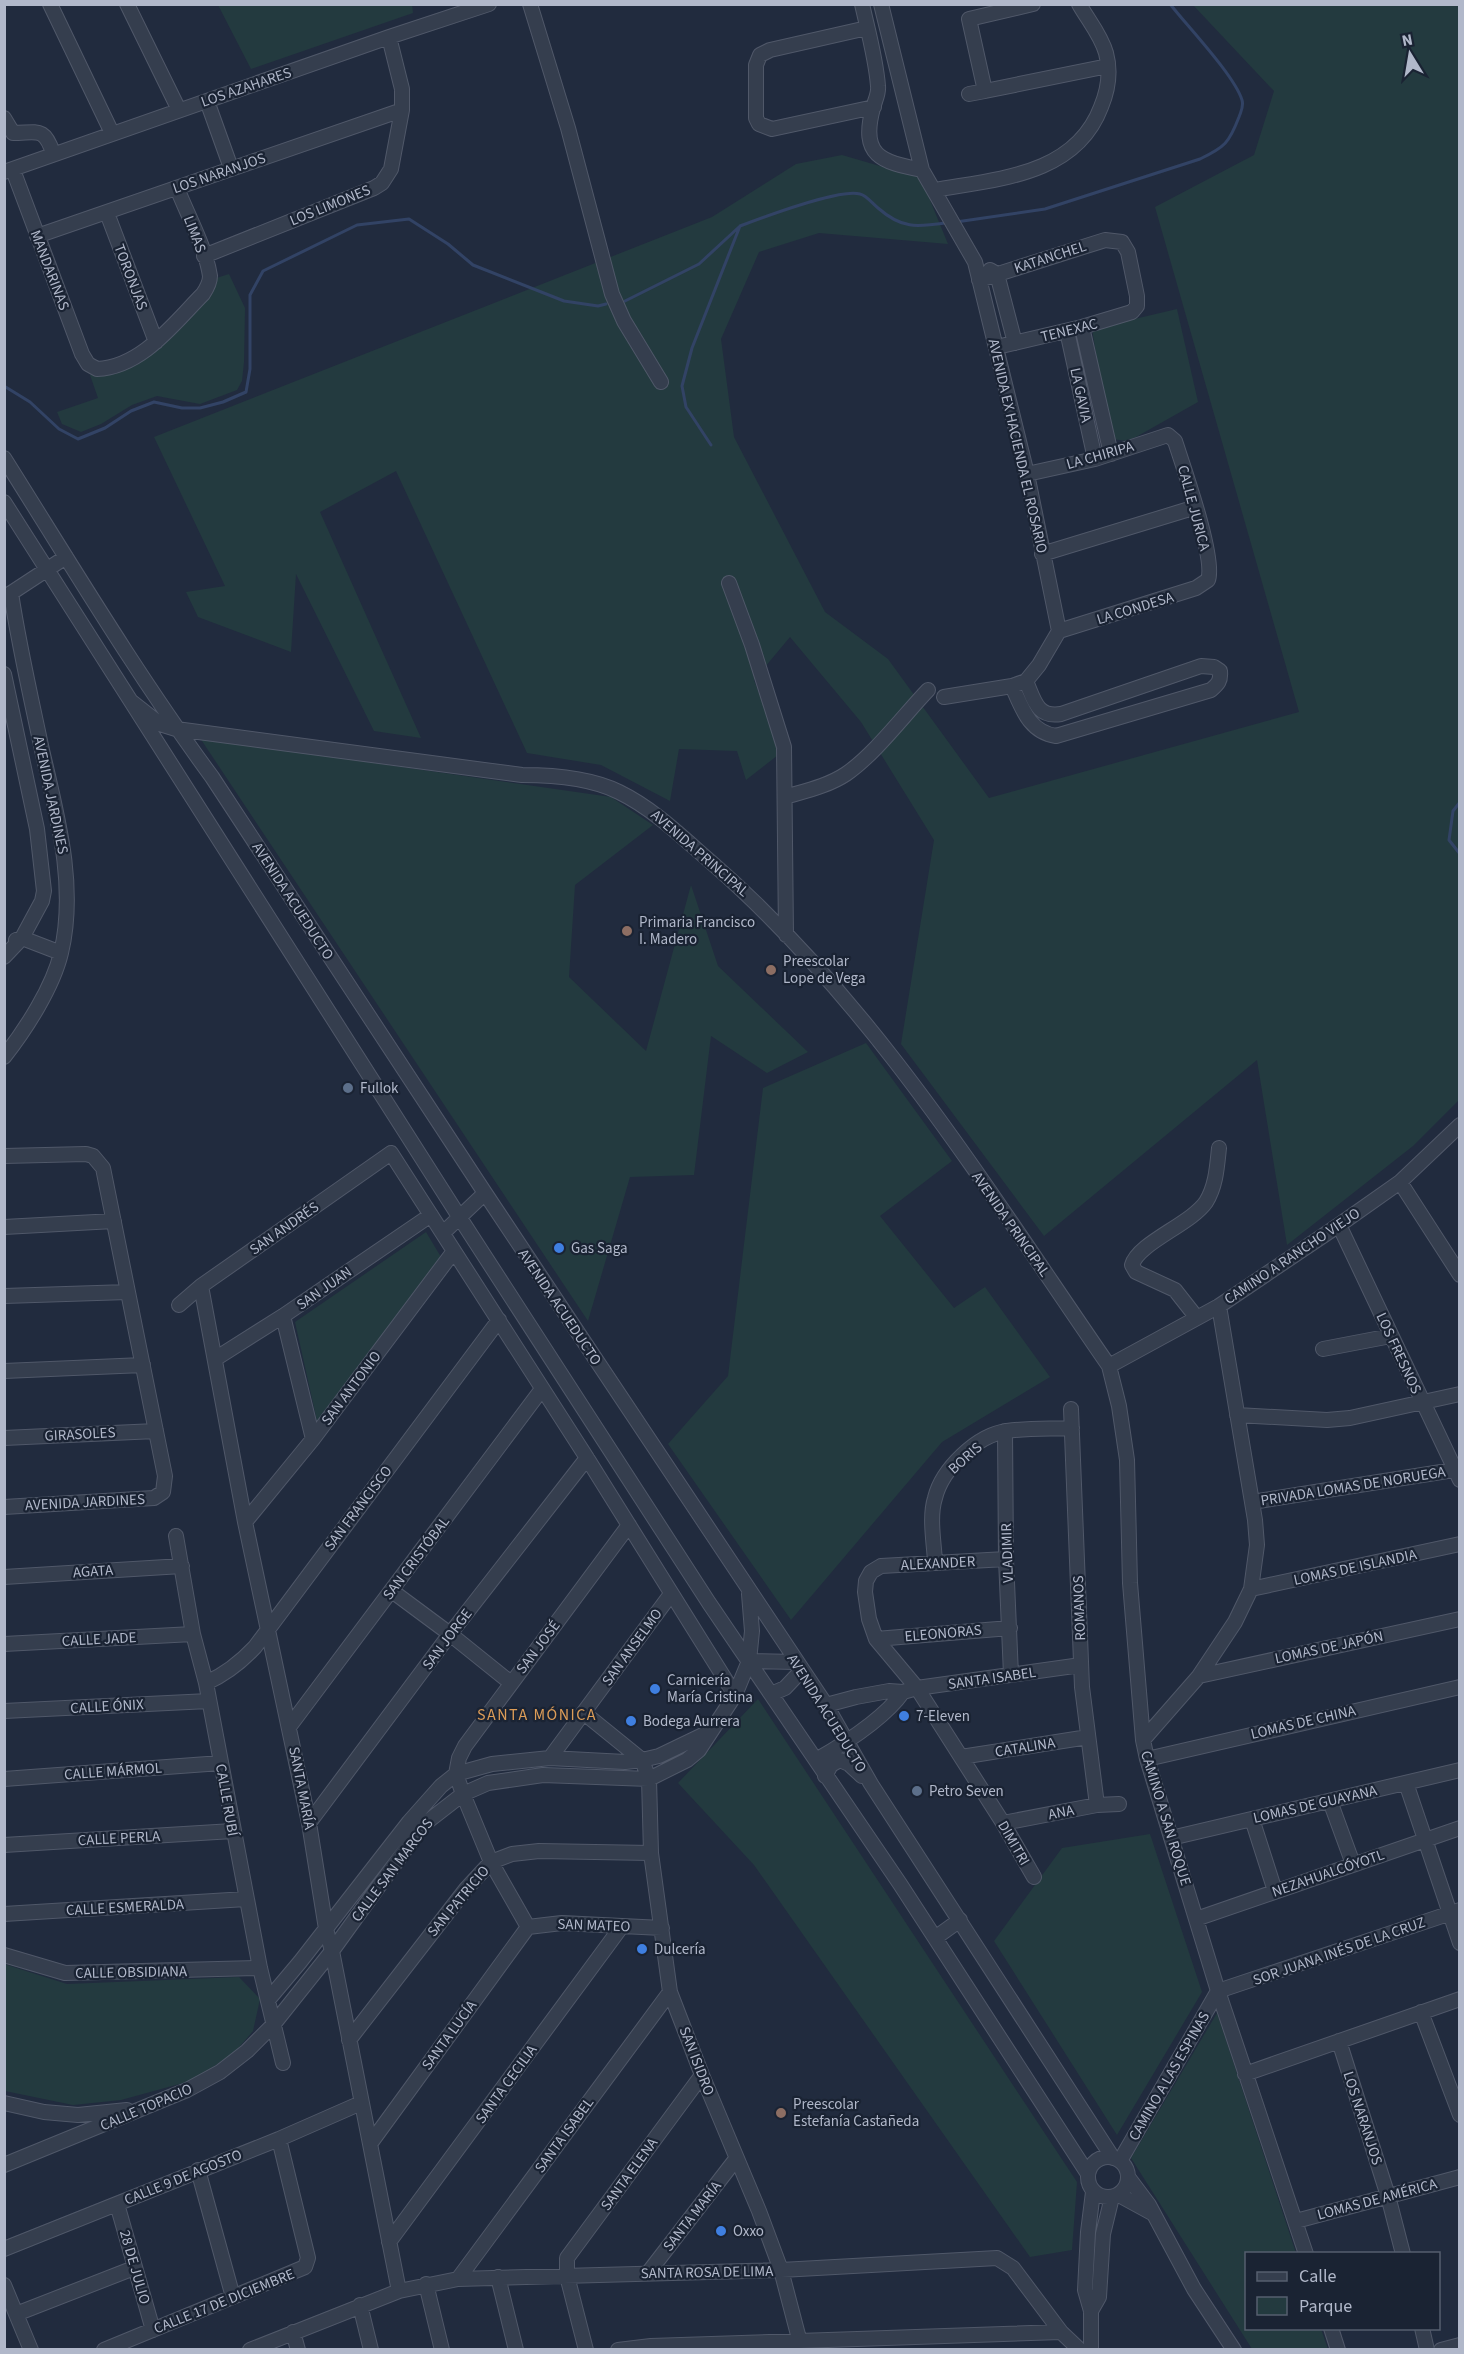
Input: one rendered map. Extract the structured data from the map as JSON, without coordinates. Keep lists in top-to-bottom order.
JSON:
{
  "streets": {
    "street": [
      "LOS AZAHARES",
      "LOS NARANJOS",
      "LOS LIMONES",
      "LIMAS",
      "KATANCHEL",
      "MANDARINAS",
      "TORONJAS",
      "TENEXAC",
      "LA GAVIA",
      "AVENIDA EX HACIENDA EL ROSARIO",
      "LA CHIRIPA",
      "CALLE JURICA",
      "LA CONDESA",
      "AVENIDA JARDINES",
      "AVENIDA PRINCIPAL",
      "AVENIDA ACUEDUCTO",
      "SAN ANDRÉS",
      "CAMINO A RANCHO VIEJO",
      "SAN JUAN",
      "LOS FRESNOS",
      "SAN ANTONIO",
      "GIRASOLES",
      "BORIS",
      "PRIVADA LOMAS DE NORUEGA",
      "SAN FRANCISCO",
      "VLADIMIR",
      "SAN CRISTÓBAL",
      "ALEXANDER",
      "LOMAS DE ISLANDIA",
      "AGATA",
      "ROMANOS",
      "ELEONORAS",
      "CALLE JADE",
      "SAN JORGE",
      "SAN JOSÉ",
      "SAN ANSELMO",
      "LOMAS DE JAPÓN",
      "SANTA ISABEL",
      "CALLE ÓNIX",
      "LOMAS DE CHINA",
      "CATALINA",
      "CALLE MÁRMOL",
      "SANTA MARÍA",
      "CALLE RUBÍ",
      "LOMAS DE GUAYANA",
      "ANA",
      "CAMINO A SAN ROQUE",
      "CALLE PERLA",
      "DIMITRI",
      "CALLE SAN MARCOS",
      "NEZAHUALCÓYOTL",
      "SAN PATRICIO",
      "CALLE ESMERALDA",
      "SAN MATEO",
      "SOR JUANA INÉS DE LA CRUZ",
      "CALLE OBSIDIANA",
      "SANTA LUCÍA",
      "SAN ISIDRO",
      "CAMINO A LAS ESPINAS",
      "SANTA CECILIA",
      "CALLE TOPACIO",
      "SANTA ELENA",
      "CALLE 9 DE AGOSTO",
      "LOMAS DE AMÉRICA",
      "28 DE JULIO",
      "SANTA ROSA DE LIMA",
      "CALLE 17 DE DICIEMBRE"
    ]
  },
  "crossings": [
    ["LOS AZAHARES", "LOS LIMONES"],
    ["LOS AZAHARES", "MANDARINAS"],
    ["LOS NARANJOS", "LOS LIMONES"],
    ["LOS NARANJOS", "LIMAS"],
    ["LOS NARANJOS", "MANDARINAS"],
    ["LOS NARANJOS", "TORONJAS"],
    ["LOS NARANJOS", "LOMAS DE AMÉRICA"],
    ["LOS LIMONES", "LIMAS"],
    ["LIMAS", "MANDARINAS"],
    ["LIMAS", "TORONJAS"],
    ["KATANCHEL", "TENEXAC"],
    ["KATANCHEL", "AVENIDA EX HACIENDA EL ROSARIO"],
    ["MANDARINAS", "TORONJAS"],
    ["TENEXAC", "LA GAVIA"],
    ["TENEXAC", "AVENIDA EX HACIENDA EL ROSARIO"],
    ["LA GAVIA", "LA CHIRIPA"],
    ["AVENIDA EX HACIENDA EL ROSARIO", "LA CHIRIPA"],
    ["AVENIDA EX HACIENDA EL ROSARIO", "LA CONDESA"],
    ["LA CHIRIPA", "CALLE JURICA"],
    ["CALLE JURICA", "LA CONDESA"],
    ["AVENIDA JARDINES", "GIRASOLES"],
    ["AVENIDA PRINCIPAL", "AVENIDA ACUEDUCTO"],
    ["AVENIDA PRINCIPAL", "CAMINO A RANCHO VIEJO"],
    ["AVENIDA PRINCIPAL", "CAMINO A SAN ROQUE"],
    ["AVENIDA ACUEDUCTO", "SANTA ISABEL"],
    ["AVENIDA ACUEDUCTO", "CALLE SAN MARCOS"],
    ["AVENIDA ACUEDUCTO", "CAMINO A LAS ESPINAS"],
    ["SAN ANDRÉS", "SAN JUAN"],
    ["SAN ANDRÉS", "SANTA MARÍA"],
    ["CAMINO A RANCHO VIEJO", "LOS FRESNOS"],
    ["CAMINO A RANCHO VIEJO", "CAMINO A SAN ROQUE"],
    ["SAN JUAN", "SANTA MARÍA"],
    ["LOS FRESNOS", "PRIVADA LOMAS DE NORUEGA"],
    ["SAN ANTONIO", "SANTA MARÍA"],
    ["BORIS", "VLADIMIR"],
    ["BORIS", "ALEXANDER"],
    ["BORIS", "ROMANOS"],
    ["SAN FRANCISCO", "SANTA MARÍA"],
    ["SAN FRANCISCO", "CALLE RUBÍ"],
    ["VLADIMIR", "ALEXANDER"],
    ["VLADIMIR", "ELEONORAS"],
    ["VLADIMIR", "SANTA ISABEL"],
    ["SAN CRISTÓBAL", "SANTA MARÍA"],
    ["ALEXANDER", "ELEONORAS"],
    ["ALEXANDER", "DIMITRI"],
    ["AGATA", "CALLE RUBÍ"],
    ["ROMANOS", "SANTA ISABEL"],
    ["ROMANOS", "CATALINA"],
    ["ROMANOS", "ANA"],
    ["ELEONORAS", "DIMITRI"],
    ["CALLE JADE", "CALLE RUBÍ"],
    ["SAN JORGE", "SANTA MARÍA"],
    ["SAN JOSÉ", "CALLE SAN MARCOS"],
    ["SAN ANSELMO", "CALLE SAN MARCOS"],
    ["SANTA ISABEL", "DIMITRI"],
    ["SANTA ISABEL", "SAN ISIDRO"],
    ["SANTA ISABEL", "SANTA ROSA DE LIMA"],
    ["CALLE ÓNIX", "CALLE RUBÍ"],
    ["LOMAS DE CHINA", "CAMINO A SAN ROQUE"],
    ["CATALINA", "DIMITRI"],
    ["CALLE MÁRMOL", "CALLE RUBÍ"],
    ["SANTA MARÍA", "CALLE SAN MARCOS"],
    ["SANTA MARÍA", "SAN PATRICIO"],
    ["SANTA MARÍA", "SANTA LUCÍA"],
    ["SANTA MARÍA", "SAN ISIDRO"],
    ["SANTA MARÍA", "SANTA CECILIA"],
    ["SANTA MARÍA", "CALLE 9 DE AGOSTO"],
    ["SANTA MARÍA", "SANTA ROSA DE LIMA"],
    ["CALLE RUBÍ", "CALLE PERLA"],
    ["CALLE RUBÍ", "CALLE SAN MARCOS"],
    ["CALLE RUBÍ", "CALLE ESMERALDA"],
    ["CALLE RUBÍ", "CALLE OBSIDIANA"],
    ["CALLE RUBÍ", "CALLE TOPACIO"],
    ["LOMAS DE GUAYANA", "CAMINO A SAN ROQUE"],
    ["ANA", "DIMITRI"],
    ["CAMINO A SAN ROQUE", "NEZAHUALCÓYOTL"],
    ["CAMINO A SAN ROQUE", "SOR JUANA INÉS DE LA CRUZ"],
    ["CAMINO A SAN ROQUE", "CAMINO A LAS ESPINAS"],
    ["CAMINO A SAN ROQUE", "LOMAS DE AMÉRICA"],
    ["CALLE SAN MARCOS", "SAN ISIDRO"],
    ["CALLE SAN MARCOS", "CALLE TOPACIO"],
    ["SAN PATRICIO", "SAN ISIDRO"],
    ["SAN MATEO", "SANTA LUCÍA"],
    ["SAN MATEO", "SAN ISIDRO"],
    ["SAN MATEO", "SANTA CECILIA"],
    ["SOR JUANA INÉS DE LA CRUZ", "CAMINO A LAS ESPINAS"],
    ["SAN ISIDRO", "SANTA ELENA"],
    ["SAN ISIDRO", "SANTA ROSA DE LIMA"],
    ["SANTA ELENA", "SANTA ROSA DE LIMA"],
    ["CALLE 9 DE AGOSTO", "28 DE JULIO"],
    ["CALLE 9 DE AGOSTO", "CALLE 17 DE DICIEMBRE"],
    ["28 DE JULIO", "CALLE 17 DE DICIEMBRE"]
  ],
  "districts": ["SANTA MÓNICA"],
  "places": [
    "Primaria Francisco I. Madero",
    "Preescolar Lope de Vega",
    "Fullok",
    "Gas Saga",
    "Carnicería María Cristina",
    "7-Eleven",
    "Bodega Aurrera",
    "Petro Seven",
    "Dulcería",
    "Preescolar Estefanía Castañeda",
    "Oxxo"
  ],
  "legend": ["Calle", "Parque"],
  "north": "top"
}
